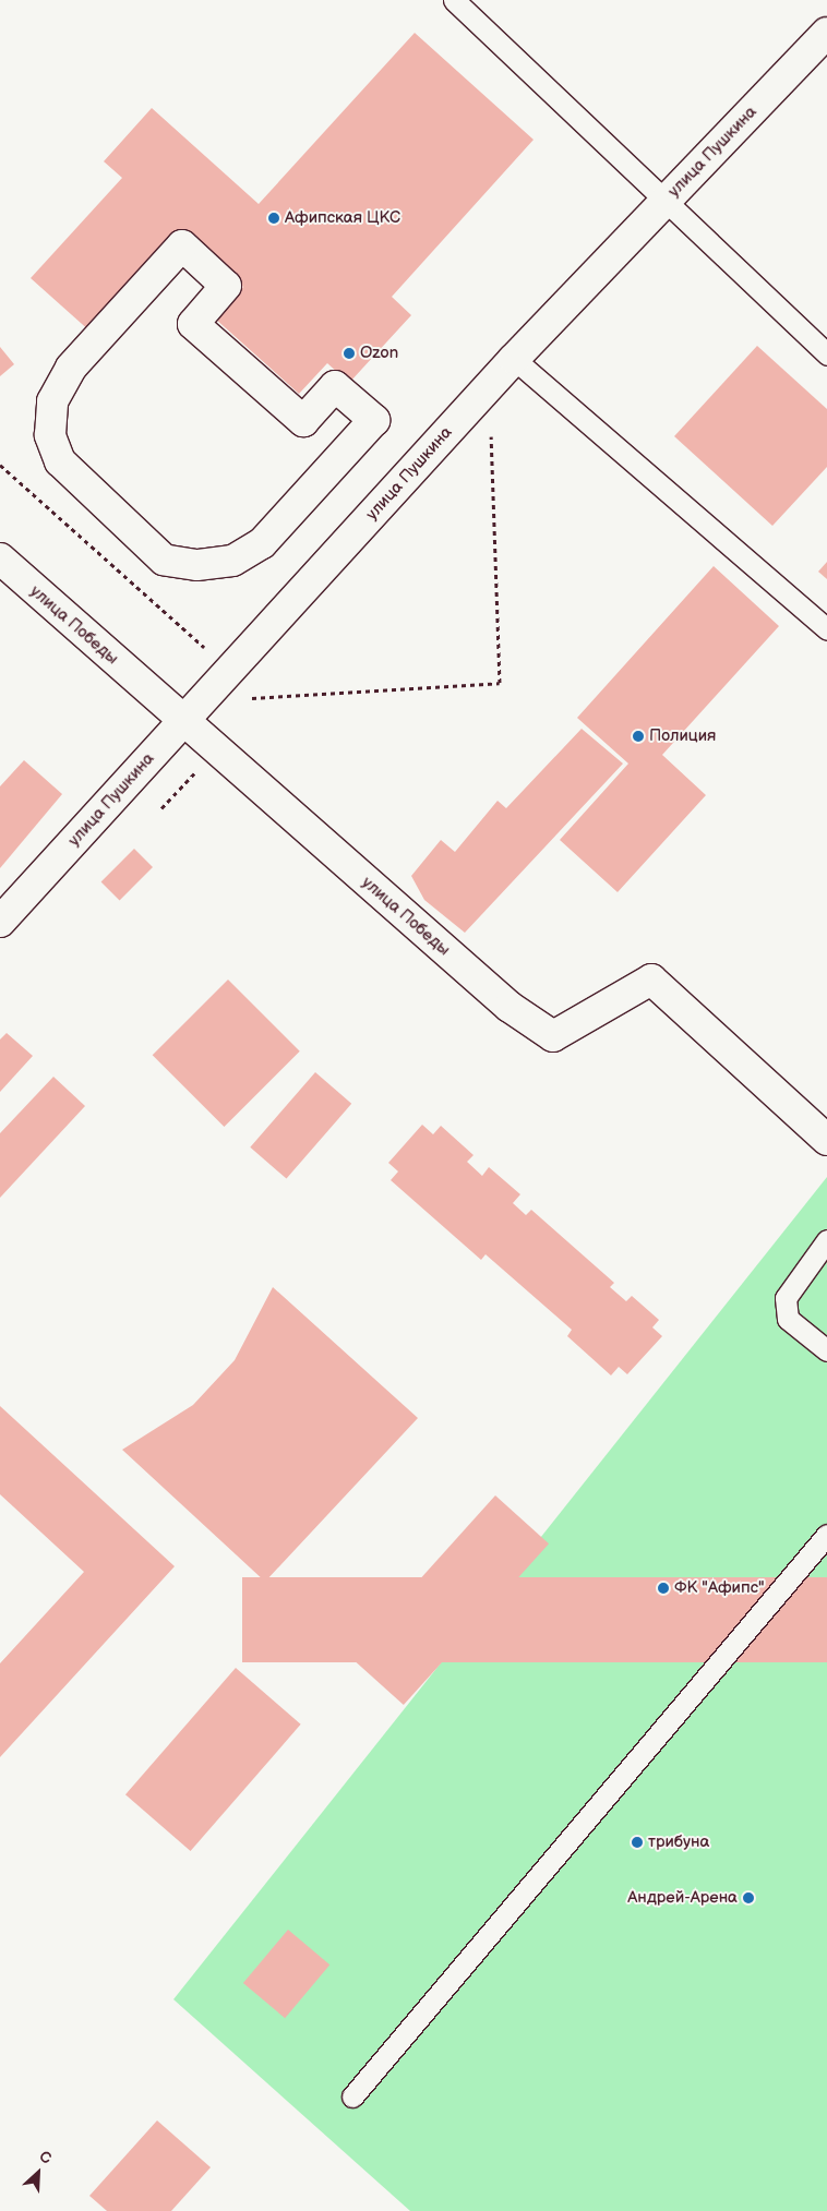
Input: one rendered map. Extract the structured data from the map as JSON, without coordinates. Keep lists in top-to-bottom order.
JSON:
{
  "streets": {
    "street": ["улица Пушкина", "улица Победы"]
  },
  "crossings": [
    ["улица Пушкина", "улица Победы"]
  ],
  "places": [
    "Афипская ЦКС",
    "Ozon",
    "Полиция",
    "ФК \"Афипс\"",
    "трибуна",
    "Андрей-Арена"
  ],
  "north": "top right"
}
